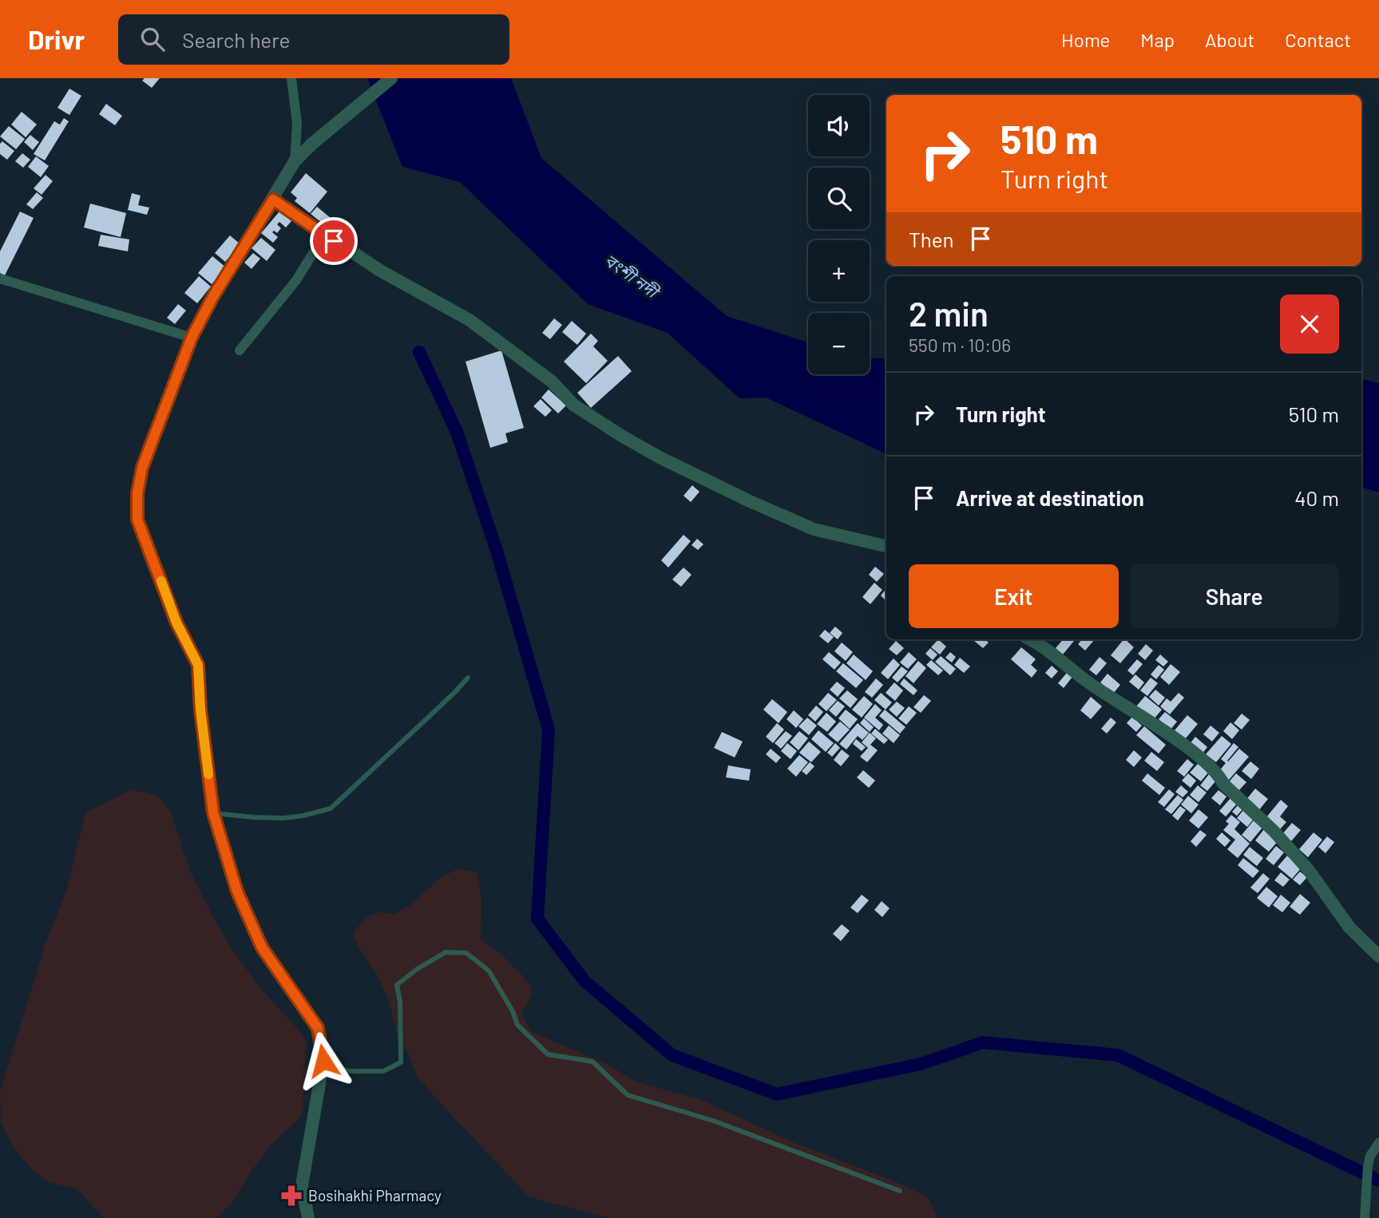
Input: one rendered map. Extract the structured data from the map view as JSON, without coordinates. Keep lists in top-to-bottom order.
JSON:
{
  "water": ["বংশী নদী"],
  "places": {
    "pharmacy": ["Bosihakhi Pharmacy"]
  },
  "page": {
    "header": "Drivr",
    "search": "Search here",
    "nav": [
      "Home",
      "Map",
      "About",
      "Contact"
    ],
    "map_buttons": ["+", "−"],
    "turn": ["510 m", "Turn right"],
    "then": "Then",
    "heading": ["2 min", "550 m · 10:06"],
    "list": [
      {
        "name": "Turn right",
        "value": "510 m"
      },
      {
        "name": "Arrive at destination",
        "value": "40 m"
      }
    ],
    "buttons": ["Exit", "Share"]
  }
}
